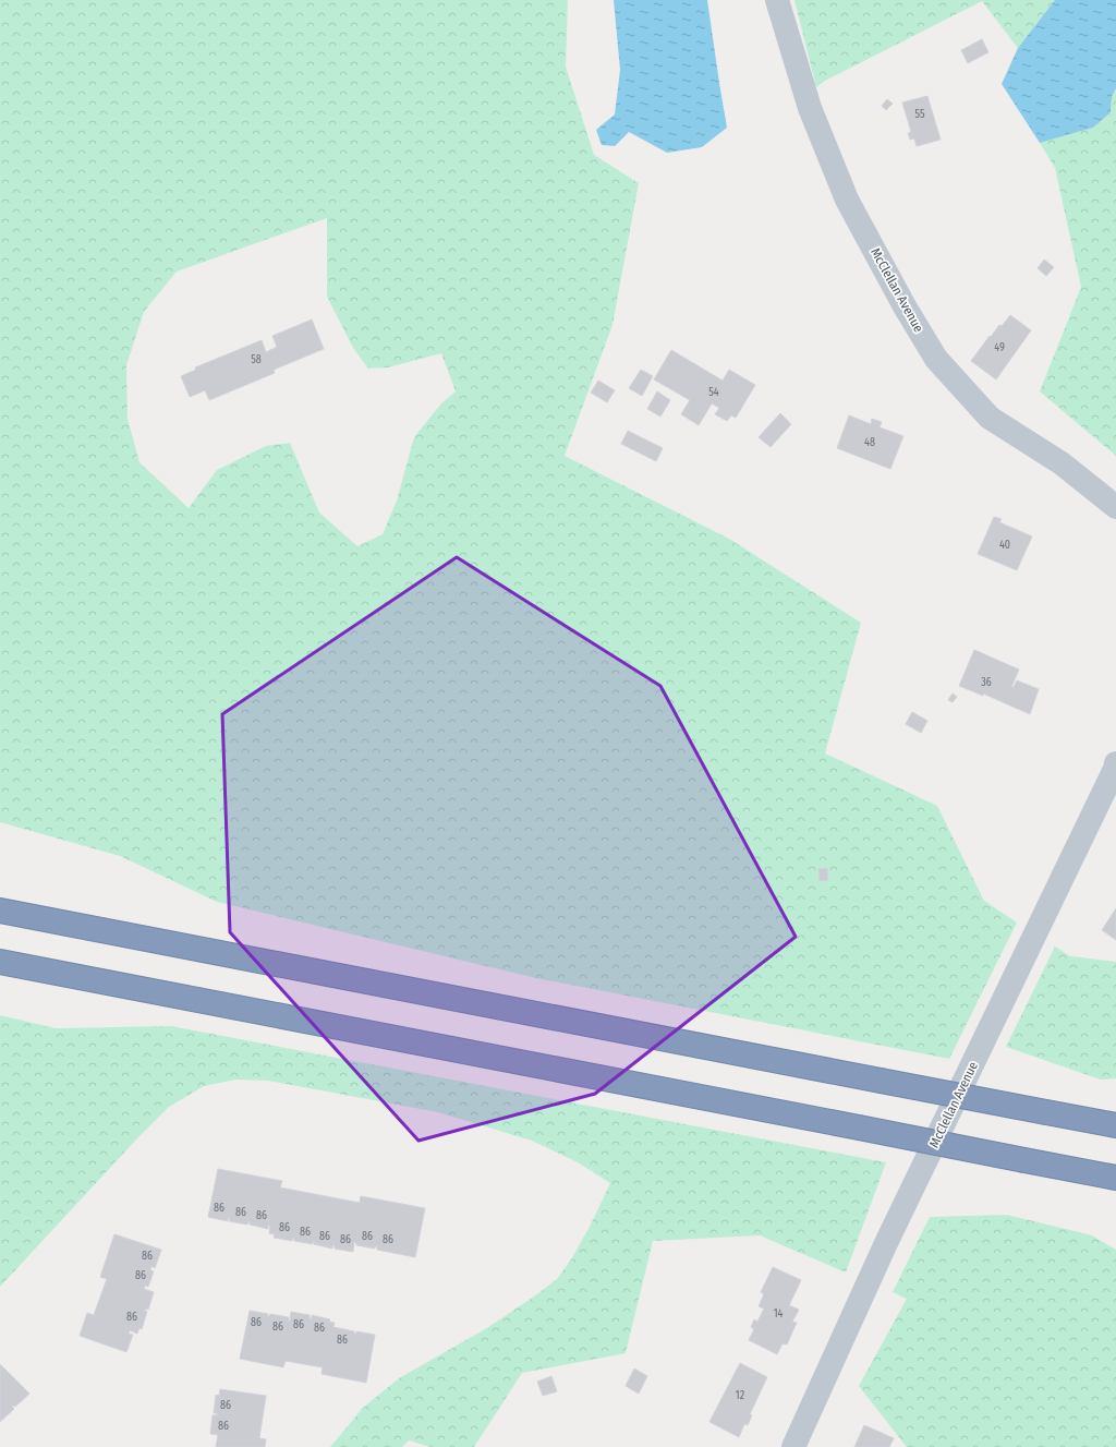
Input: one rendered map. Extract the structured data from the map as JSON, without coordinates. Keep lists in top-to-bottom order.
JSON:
{
  "streets": {
    "street": ["McClellan Avenue"]
  },
  "house_numbers": [
    "55",
    "49",
    "58",
    "54",
    "48",
    "40",
    "36",
    "86",
    "86",
    "86",
    "86",
    "86",
    "86",
    "86",
    "86",
    "86",
    "86",
    "86",
    "14",
    "86",
    "86",
    "86",
    "86",
    "86",
    "86",
    "12",
    "86",
    "86"
  ]
}
